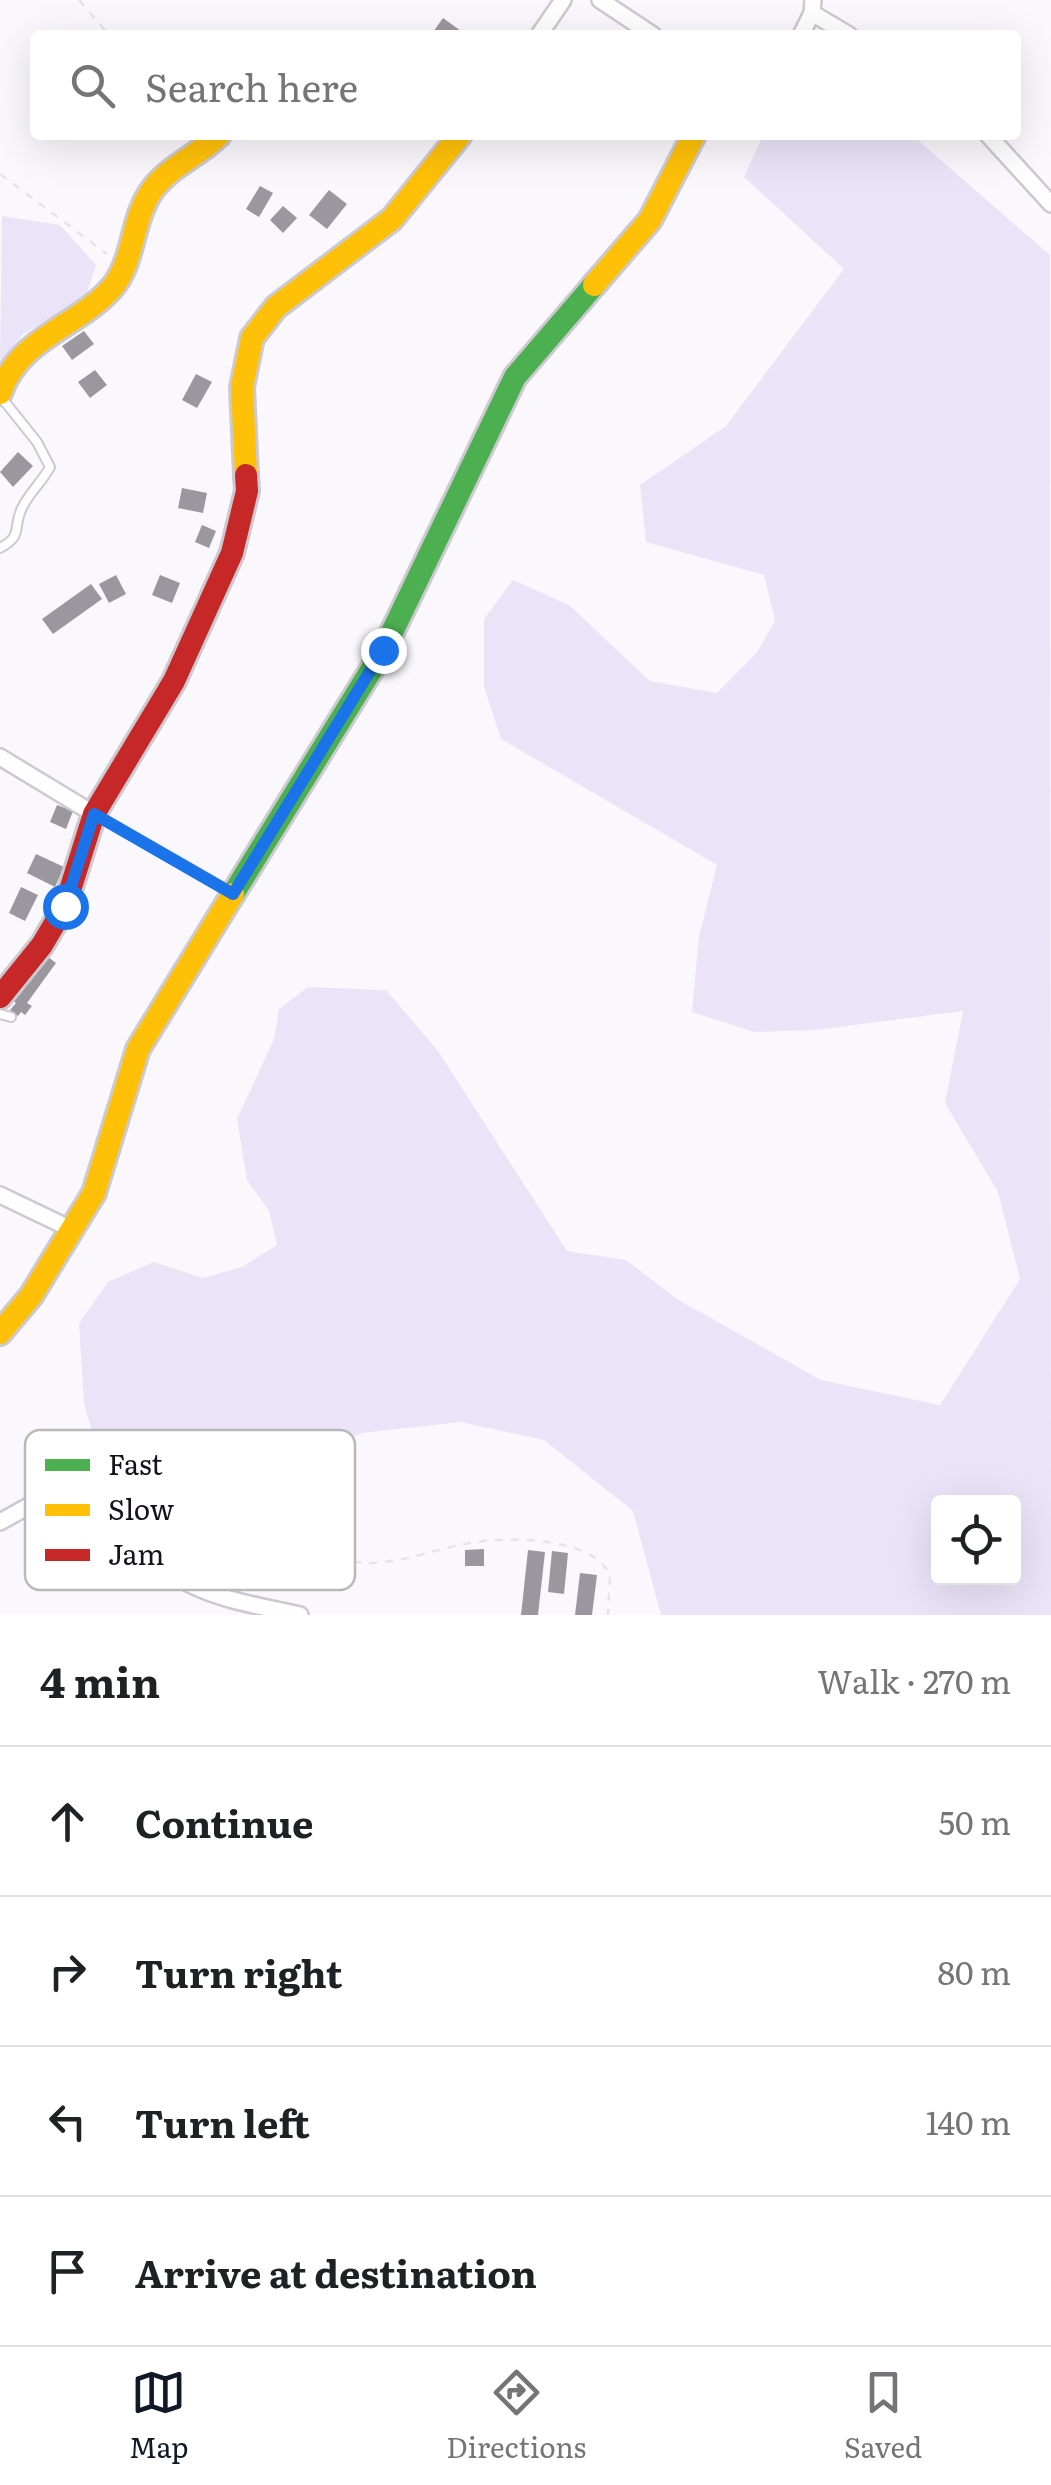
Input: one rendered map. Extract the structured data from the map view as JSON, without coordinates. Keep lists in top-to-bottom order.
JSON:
{
  "legend": ["Fast", "Slow", "Jam"],
  "page": {
    "search": "Search here",
    "heading": ["4 min", "Walk · 270 m"],
    "list": [
      ["Continue", "50 m"],
      ["Turn right", "80 m"],
      ["Turn left", "140 m"],
      "Arrive at destination"
    ],
    "nav": ["Map", "Directions", "Saved"]
  }
}
